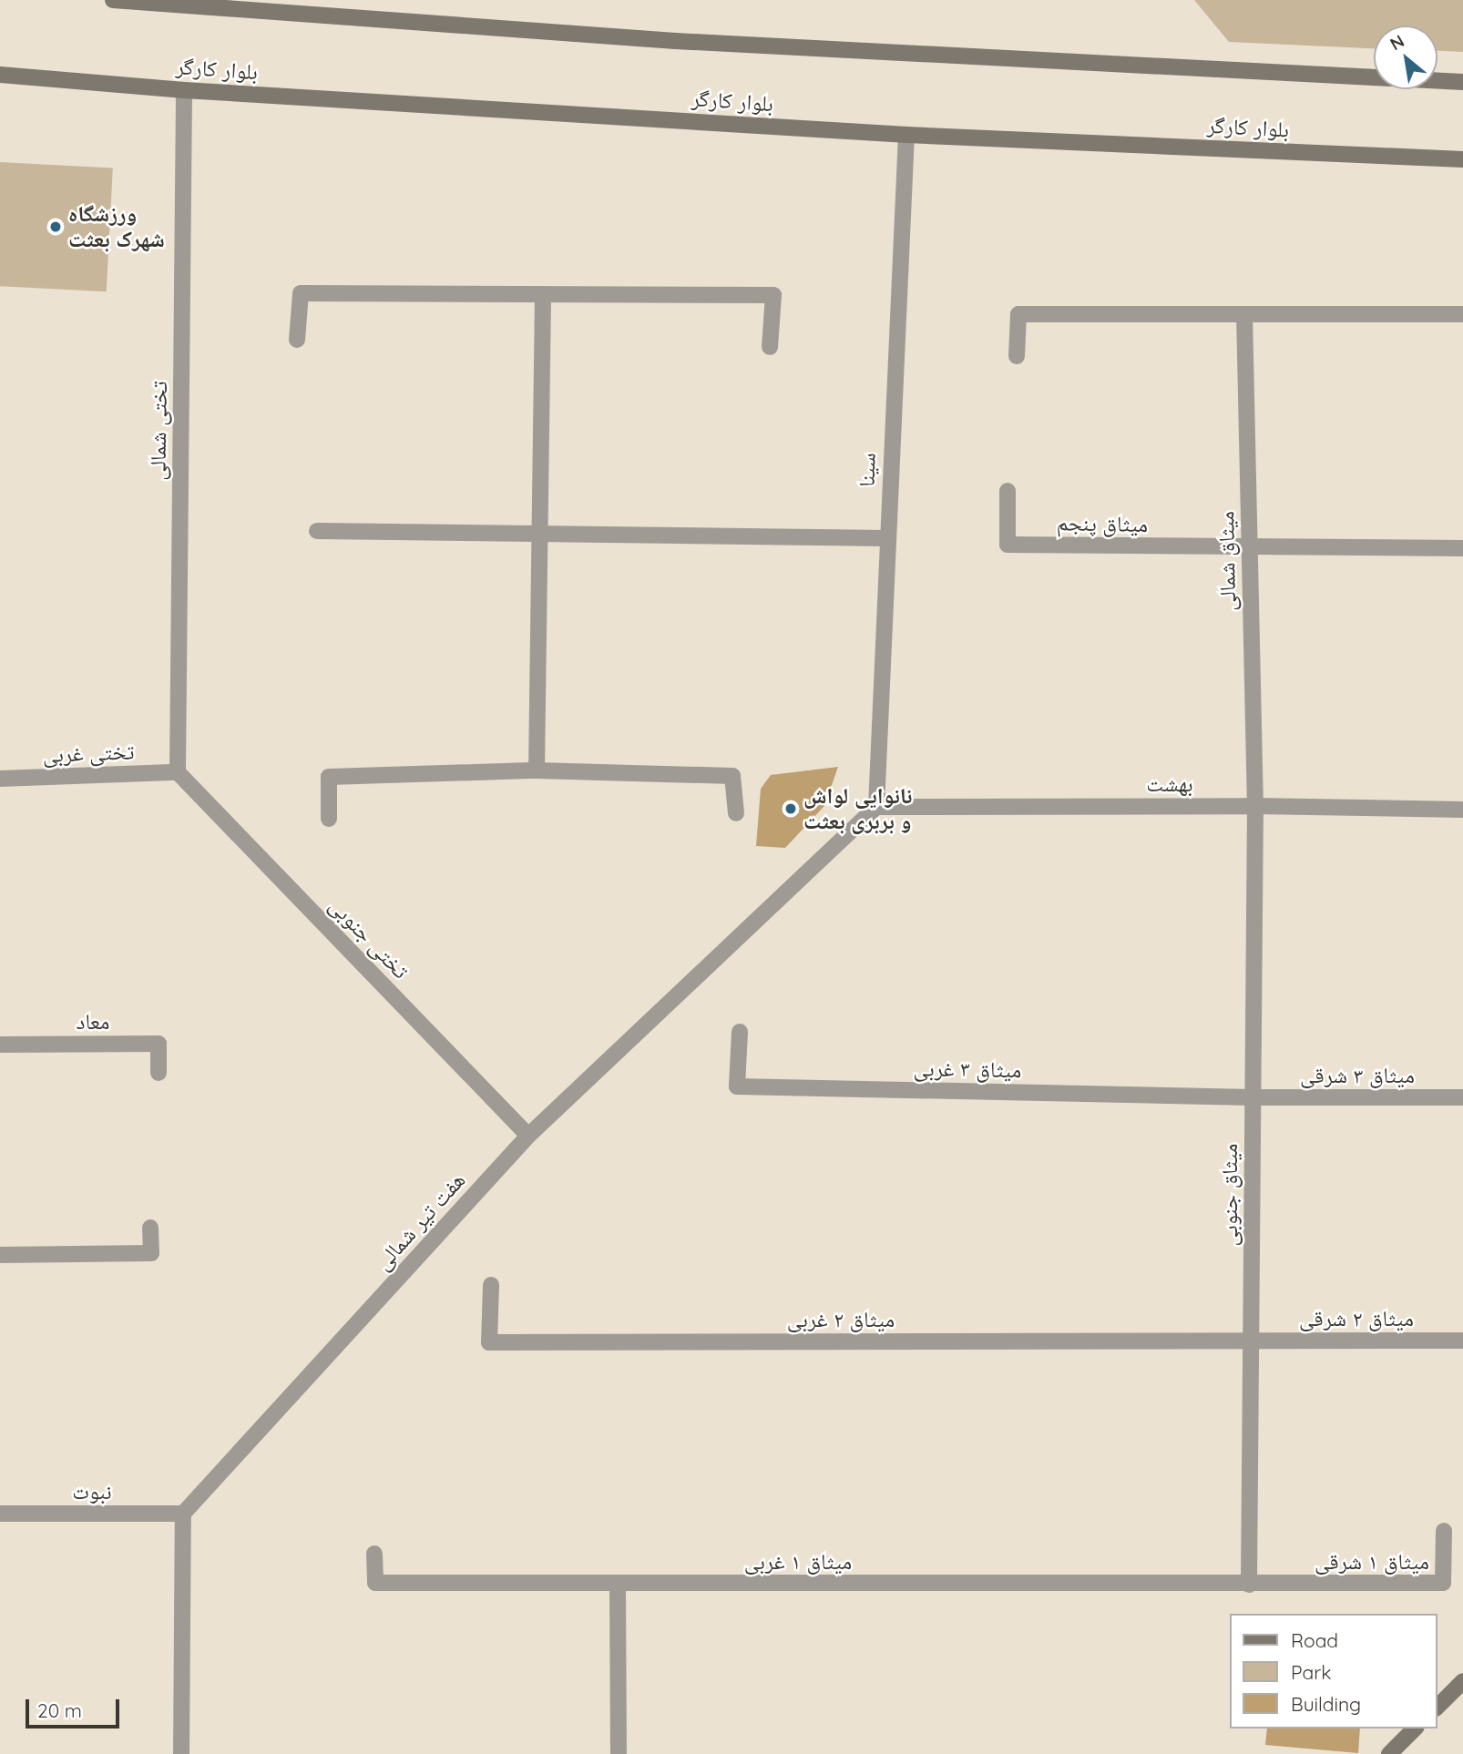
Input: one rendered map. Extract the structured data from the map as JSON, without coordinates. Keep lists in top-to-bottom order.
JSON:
{
  "streets": {
    "main road": ["بلوار کارگر"],
    "street": [
      "تختی شمالی",
      "سینا",
      "میثاق پنجم",
      "میثاق شمالی",
      "تختی غربی",
      "بهشت",
      "تختی جنوبی",
      "معاد",
      "میثاق ۳ غربی",
      "میثاق ۳ شرقی",
      "میثاق جنوبی",
      "هفت تیر شمالی",
      "میثاق ۲ شرقی",
      "میثاق ۲ غربی",
      "نبوت",
      "میثاق ۱ غربی",
      "میثاق ۱ شرقی"
    ]
  },
  "crossings": [
    ["بلوار کارگر", "تختی شمالی"],
    ["بلوار کارگر", "سینا"],
    ["تختی شمالی", "تختی غربی"],
    ["تختی شمالی", "تختی جنوبی"],
    ["سینا", "بهشت"],
    ["سینا", "هفت تیر شمالی"],
    ["میثاق پنجم", "میثاق شمالی"],
    ["میثاق شمالی", "بهشت"],
    ["میثاق شمالی", "میثاق جنوبی"],
    ["تختی غربی", "تختی جنوبی"],
    ["بهشت", "میثاق جنوبی"],
    ["بهشت", "هفت تیر شمالی"],
    ["تختی جنوبی", "هفت تیر شمالی"],
    ["میثاق ۳ غربی", "میثاق ۳ شرقی"],
    ["میثاق ۳ غربی", "میثاق جنوبی"],
    ["میثاق ۳ شرقی", "میثاق جنوبی"],
    ["میثاق جنوبی", "میثاق ۲ شرقی"],
    ["میثاق جنوبی", "میثاق ۲ غربی"],
    ["میثاق جنوبی", "میثاق ۱ غربی"],
    ["میثاق جنوبی", "میثاق ۱ شرقی"],
    ["هفت تیر شمالی", "نبوت"],
    ["میثاق ۲ شرقی", "میثاق ۲ غربی"],
    ["میثاق ۱ غربی", "میثاق ۱ شرقی"]
  ],
  "places": ["ورزشگاه شهرک بعثت", "نانوایی لواش و بربری بعثت"],
  "legend": ["Road", "Park", "Building"],
  "scale_bar": "20 m",
  "north": "top left"
}
